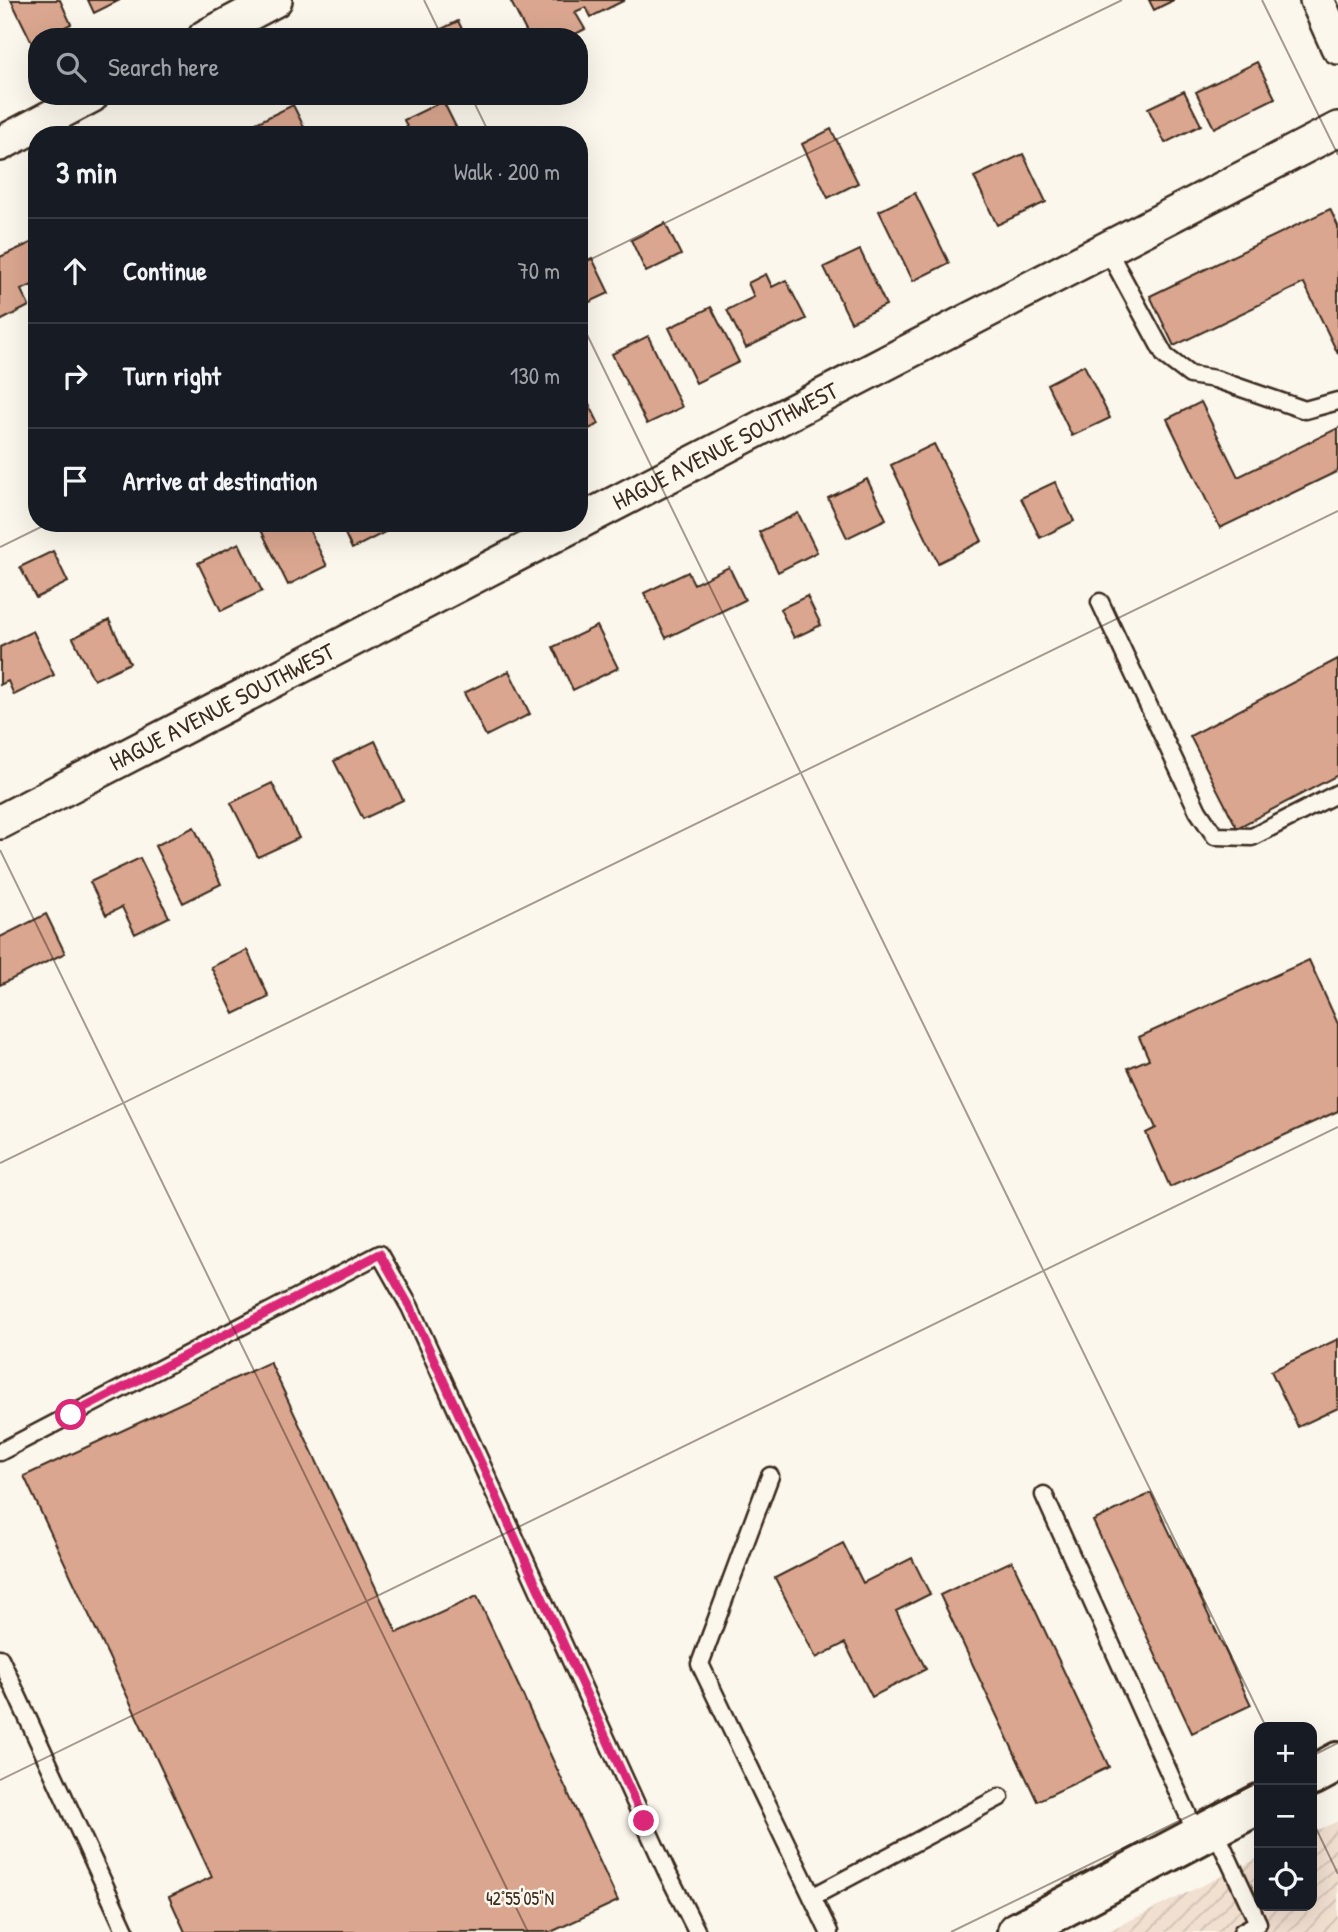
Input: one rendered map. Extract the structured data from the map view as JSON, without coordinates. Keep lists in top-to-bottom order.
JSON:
{
  "streets": {
    "street": ["HAGUE AVENUE SOUTHWEST"]
  },
  "page": {
    "search": "Search here",
    "heading": ["3 min", "Walk · 200 m"],
    "list": [
      ["Continue", "70 m"],
      ["Turn right", "130 m"],
      "Arrive at destination"
    ],
    "map_buttons": ["+", "−"]
  },
  "coordinates": ["42°55'05\"N"]
}
